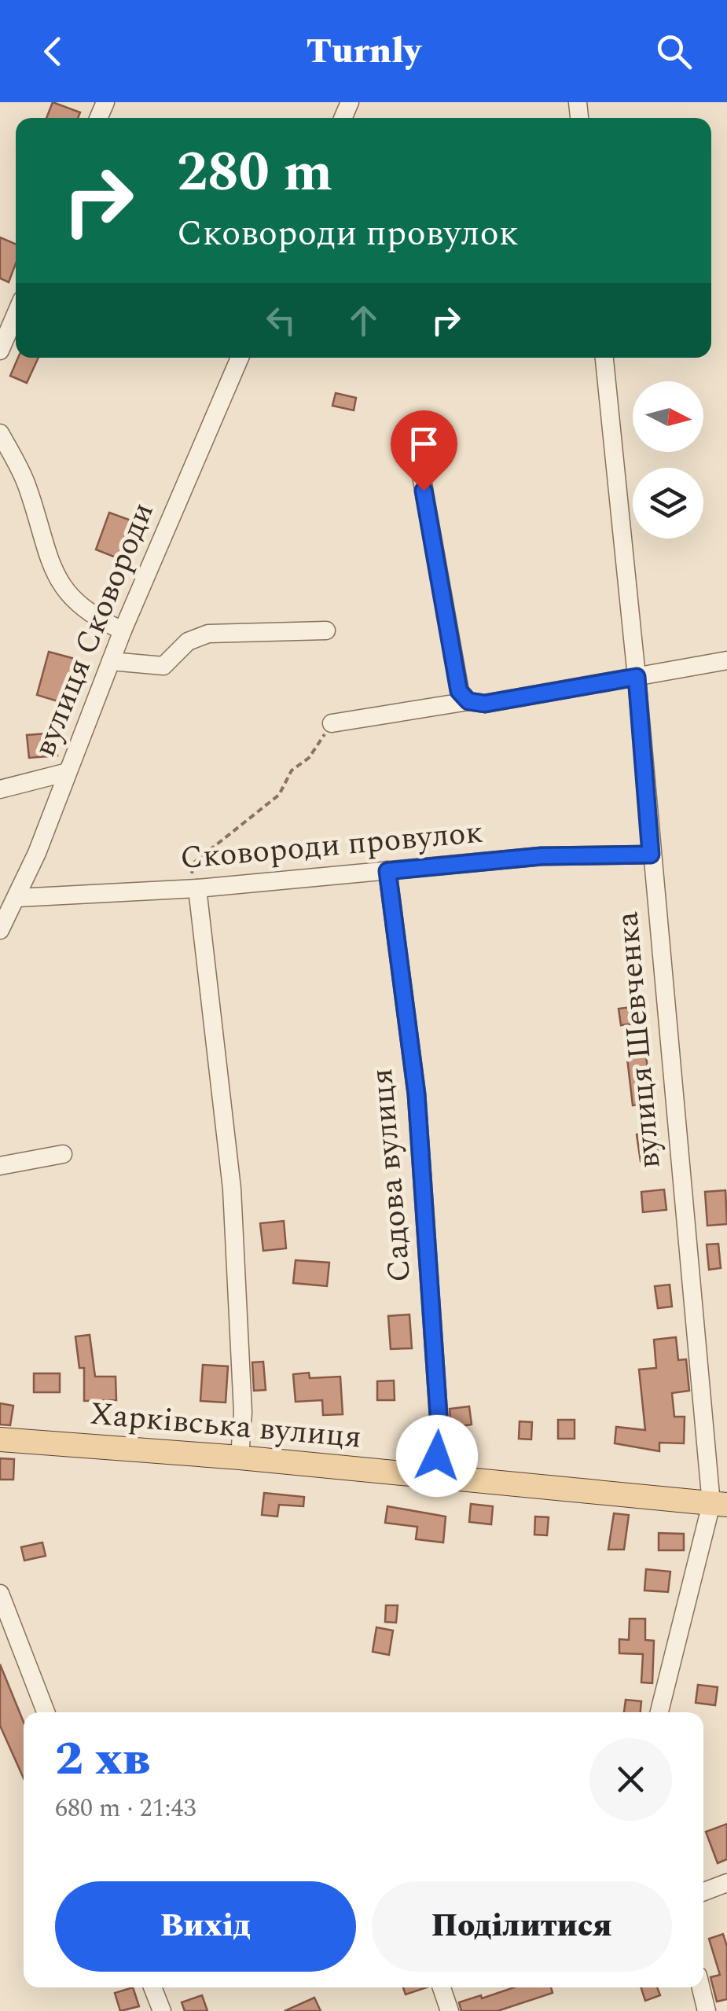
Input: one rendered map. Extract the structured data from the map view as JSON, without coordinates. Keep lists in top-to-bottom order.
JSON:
{
  "streets": {
    "main road": ["Харківська вулиця"],
    "street": [
      "вулиця Сковороди",
      "Сковороди провулок",
      "вулиця Шевченка",
      "Садова вулиця"
    ]
  },
  "crossings": [
    ["вулиця Сковороди", "Сковороди провулок"],
    ["Сковороди провулок", "вулиця Шевченка"],
    ["Сковороди провулок", "Садова вулиця"],
    ["вулиця Шевченка", "Харківська вулиця"],
    ["Садова вулиця", "Харківська вулиця"]
  ],
  "north": "right",
  "page": {
    "header": "Turnly",
    "turn": ["280 m", "Сковороди провулок"],
    "heading": ["2 хв", "680 m · 21:43"],
    "buttons": ["Вихід", "Поділитися"]
  }
}
